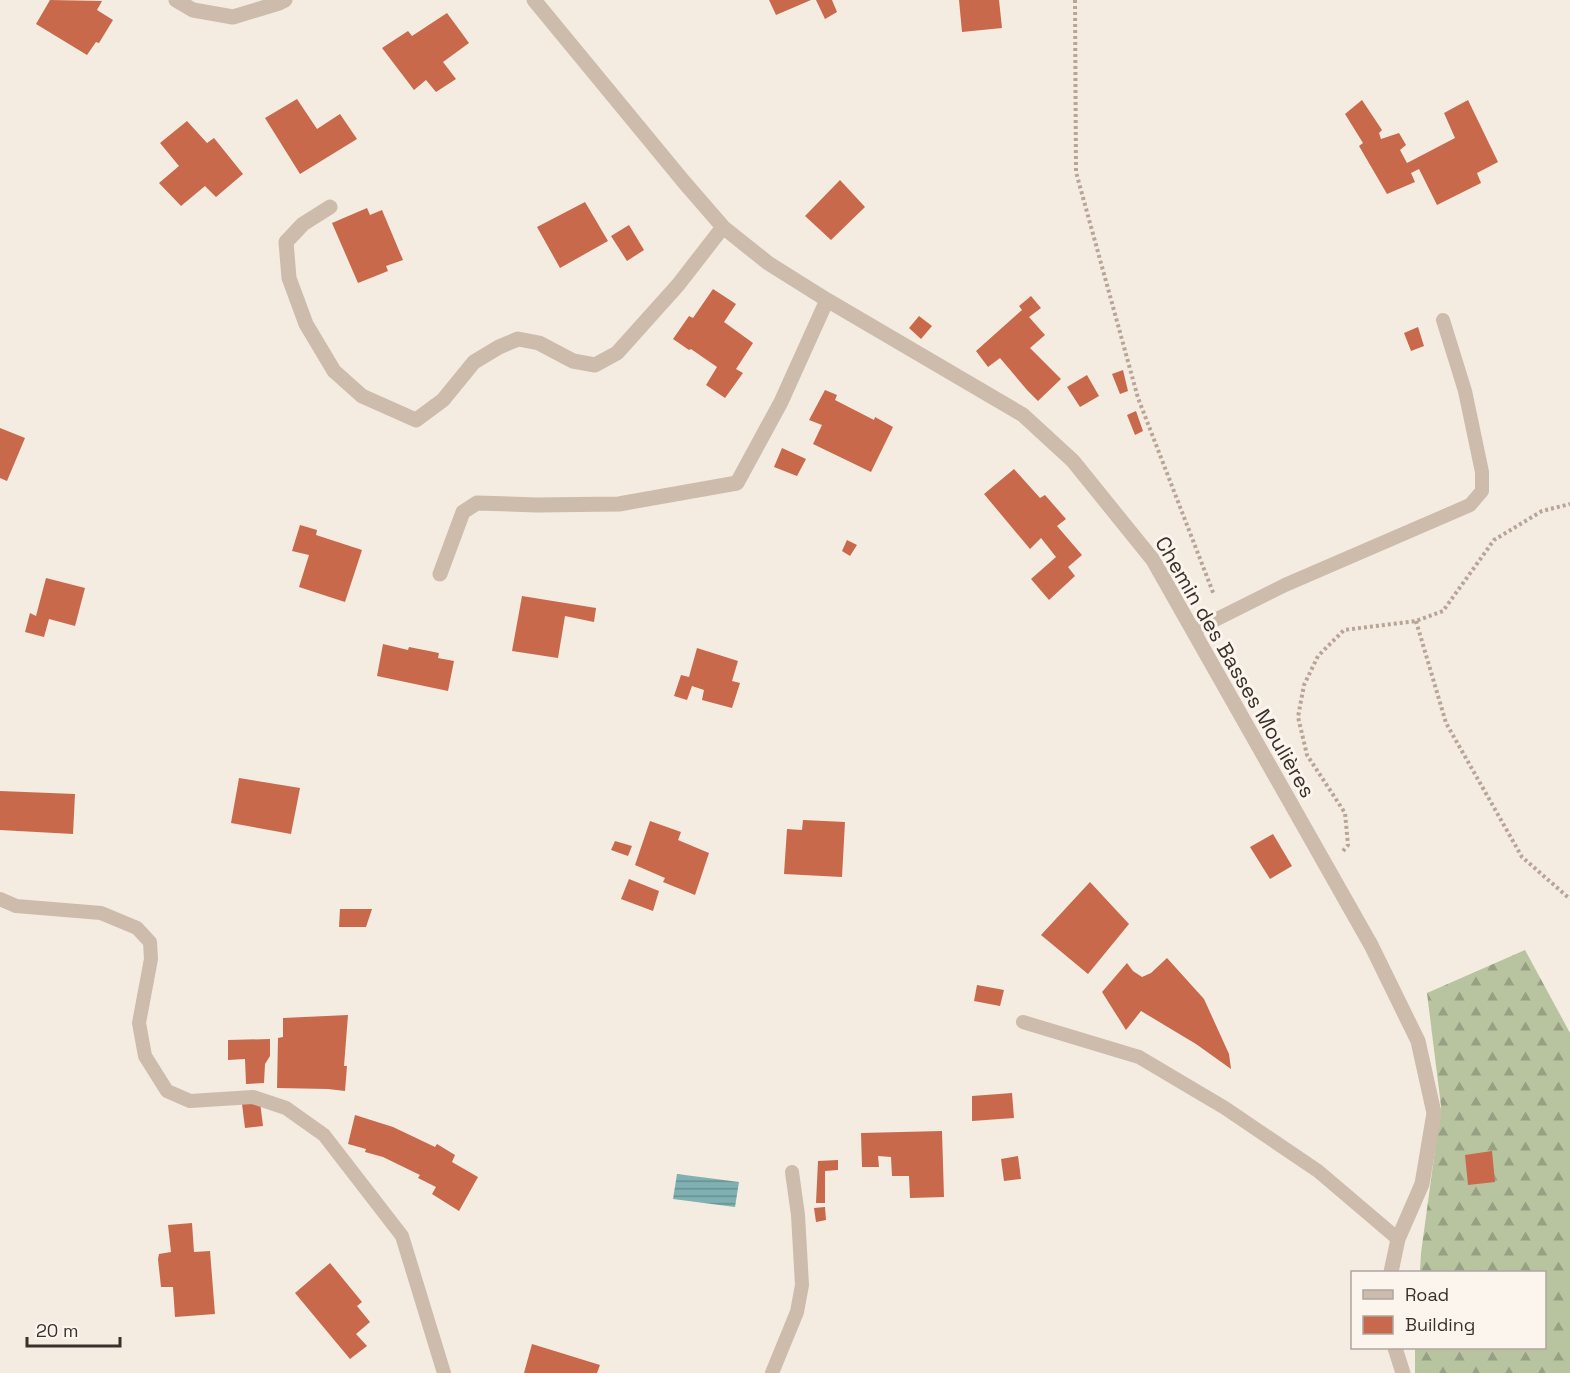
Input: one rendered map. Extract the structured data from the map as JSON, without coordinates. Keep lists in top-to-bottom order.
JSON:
{
  "streets": {
    "street": ["Chemin des Basses Moulières"]
  },
  "legend": ["Road", "Building"],
  "scale_bar": "20 m"
}
